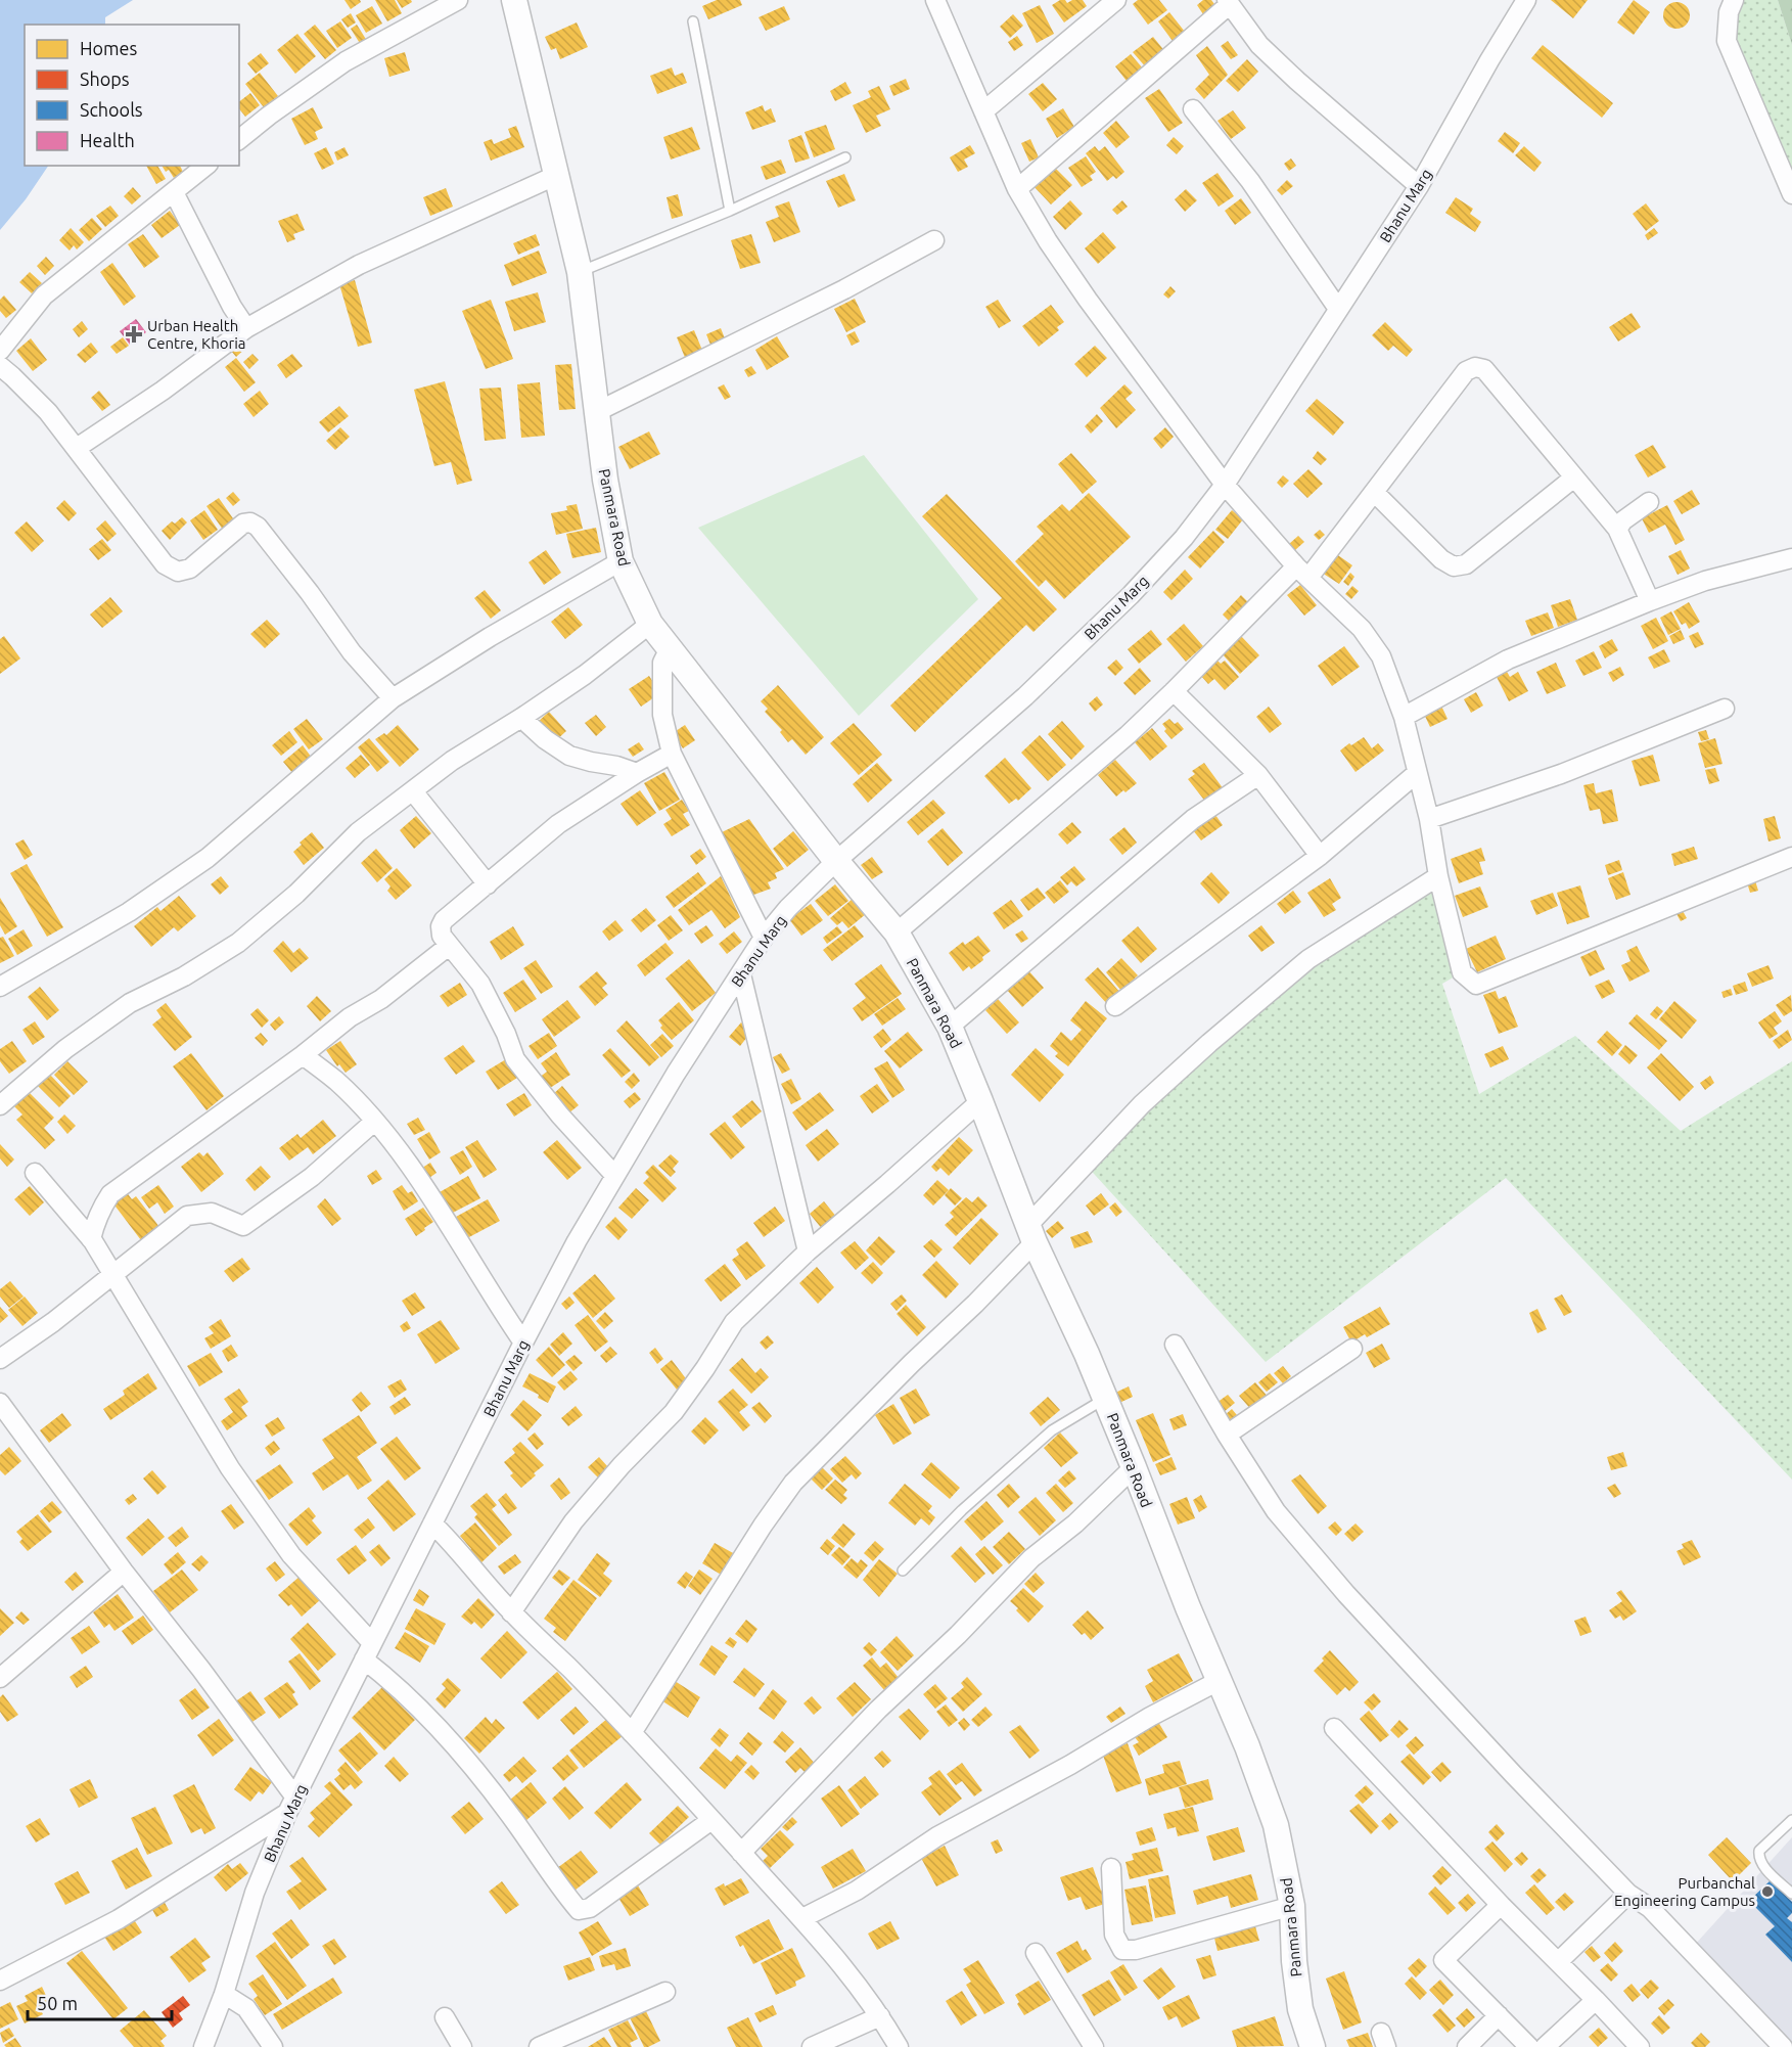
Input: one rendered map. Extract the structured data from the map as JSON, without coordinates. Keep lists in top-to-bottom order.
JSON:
{
  "streets": {
    "street": ["Bhanu Marg", "Panmara Road"]
  },
  "crossings": [
    ["Bhanu Marg", "Panmara Road"]
  ],
  "places": {
    "health": ["Urban Health Centre, Khoria"],
    "other": ["Purbanchal Engineering Campus"]
  },
  "legend": [
    "Homes",
    "Shops",
    "Schools",
    "Health"
  ],
  "scale_bar": "50 m"
}
